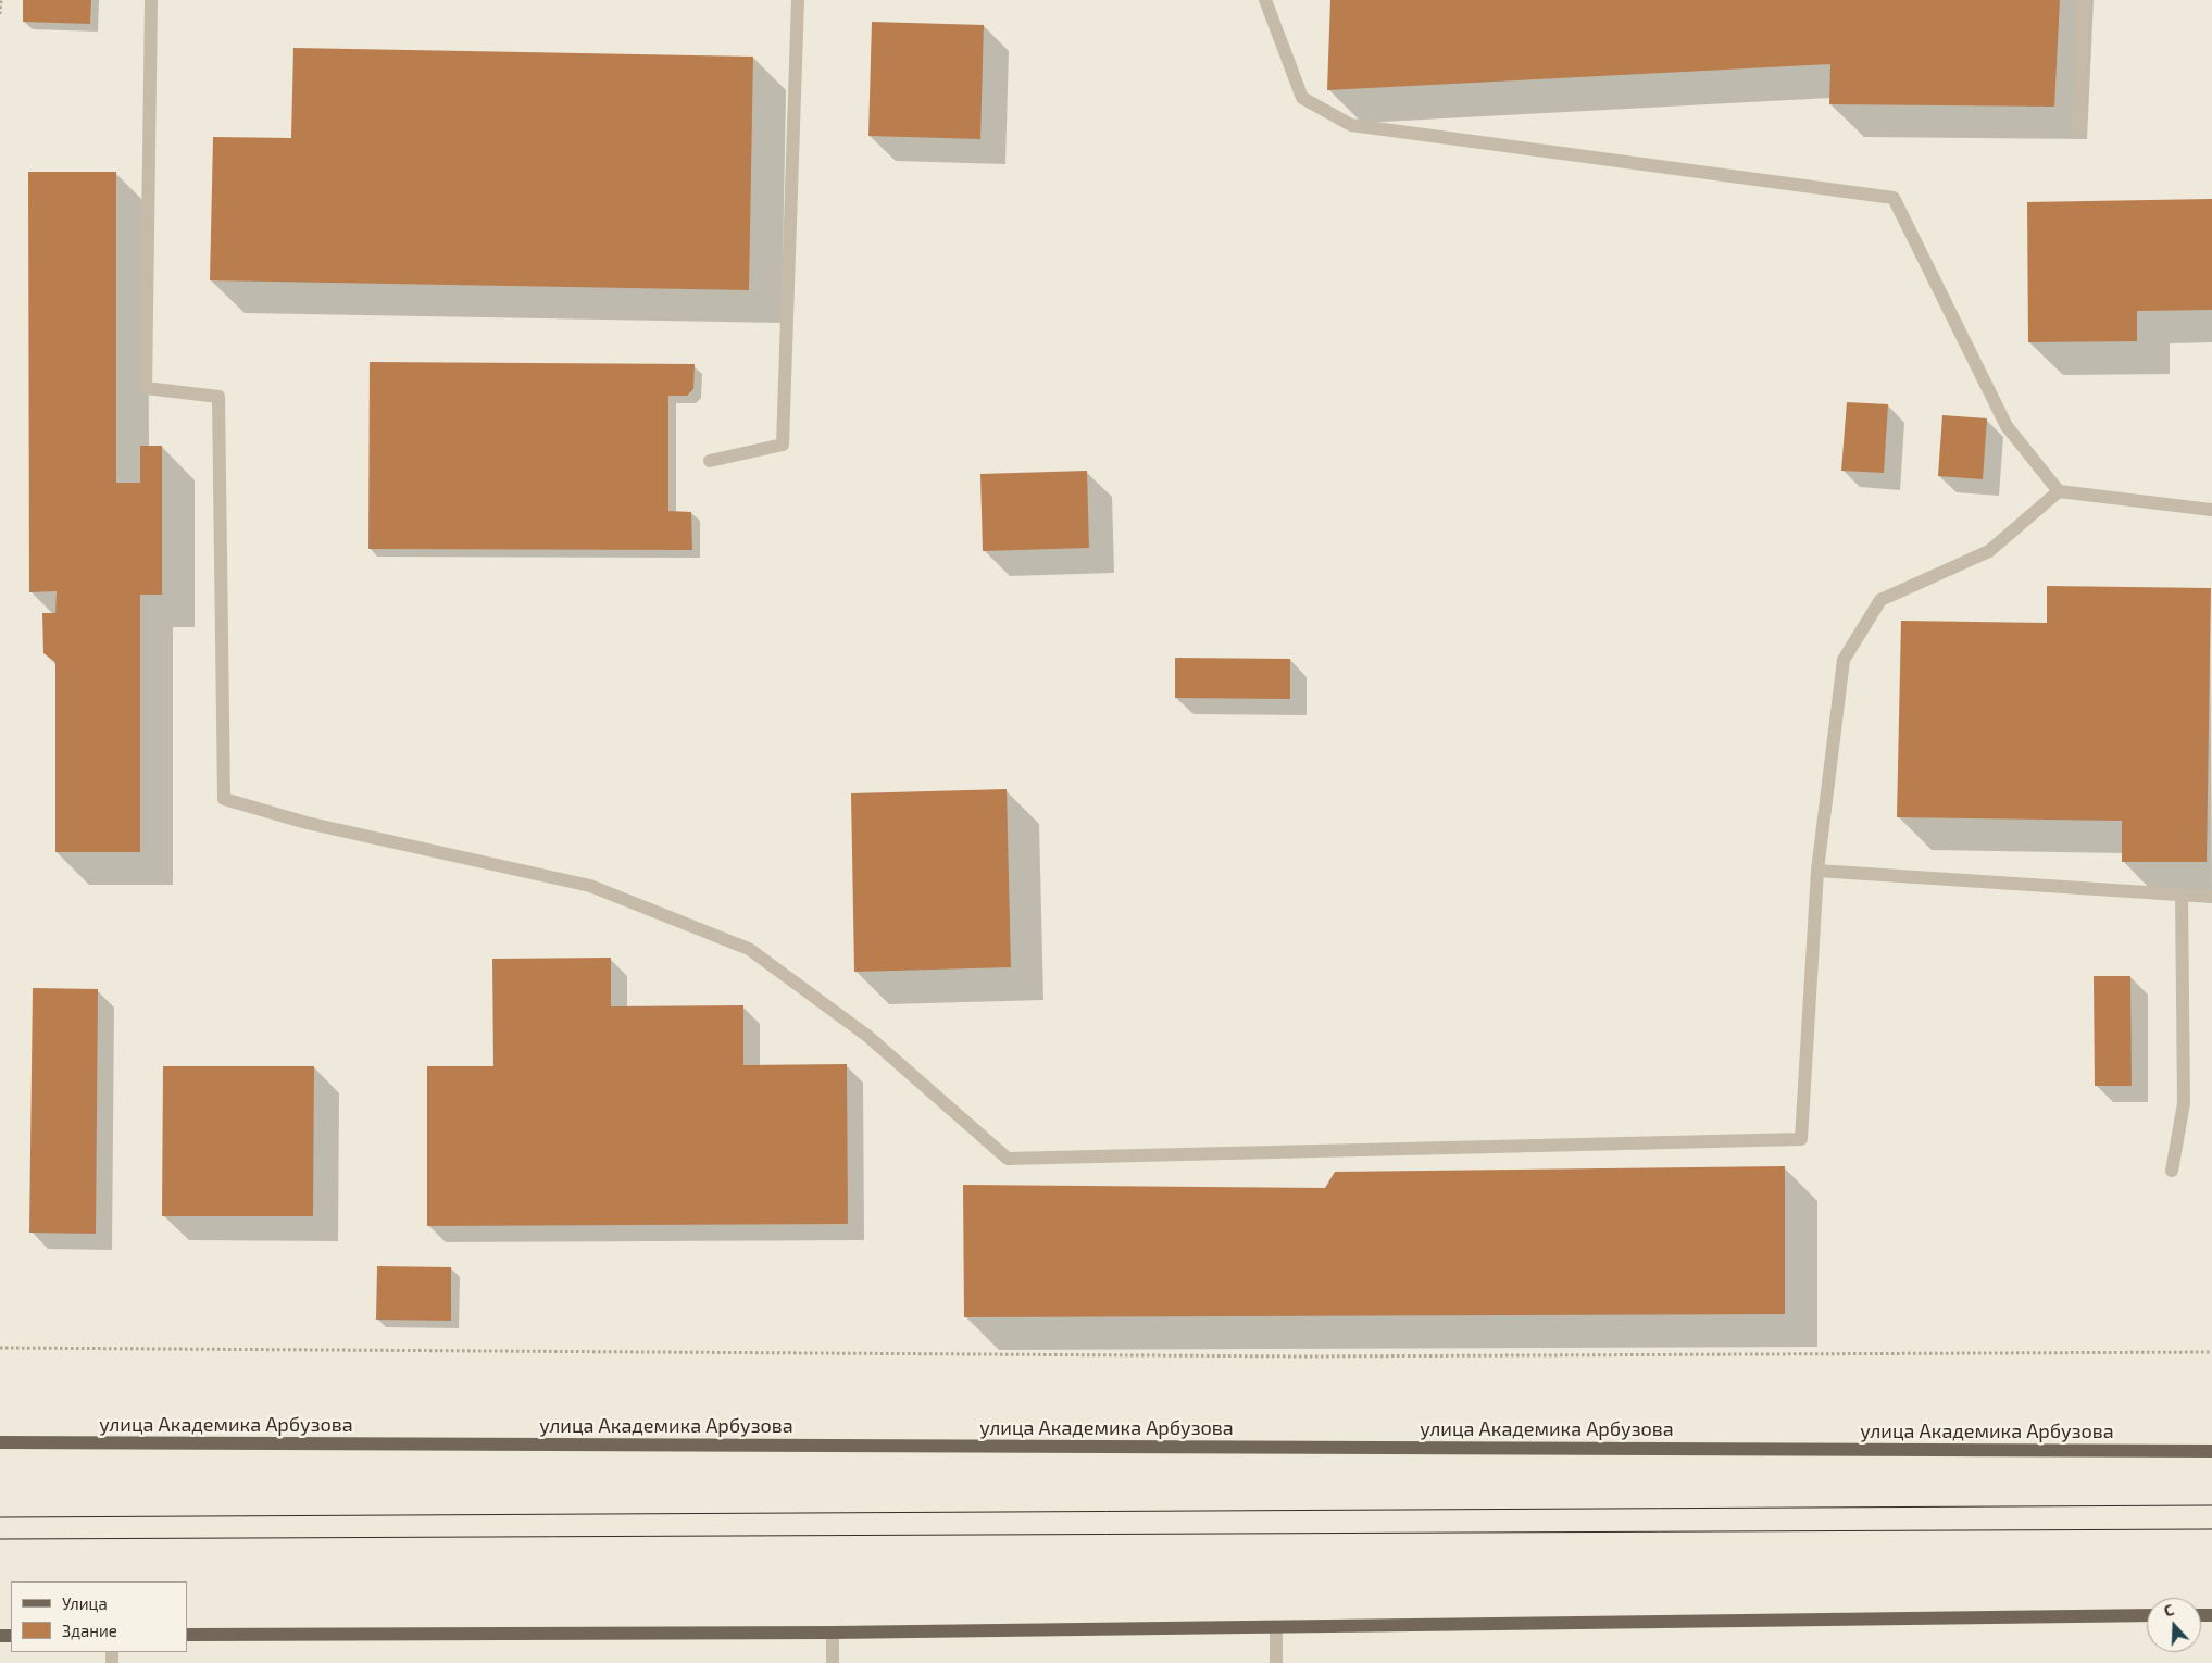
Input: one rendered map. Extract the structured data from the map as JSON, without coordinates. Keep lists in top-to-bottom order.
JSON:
{
  "streets": {
    "main road": ["улица Академика Арбузова"]
  },
  "legend": ["Улица", "Здание"],
  "north": "top"
}
